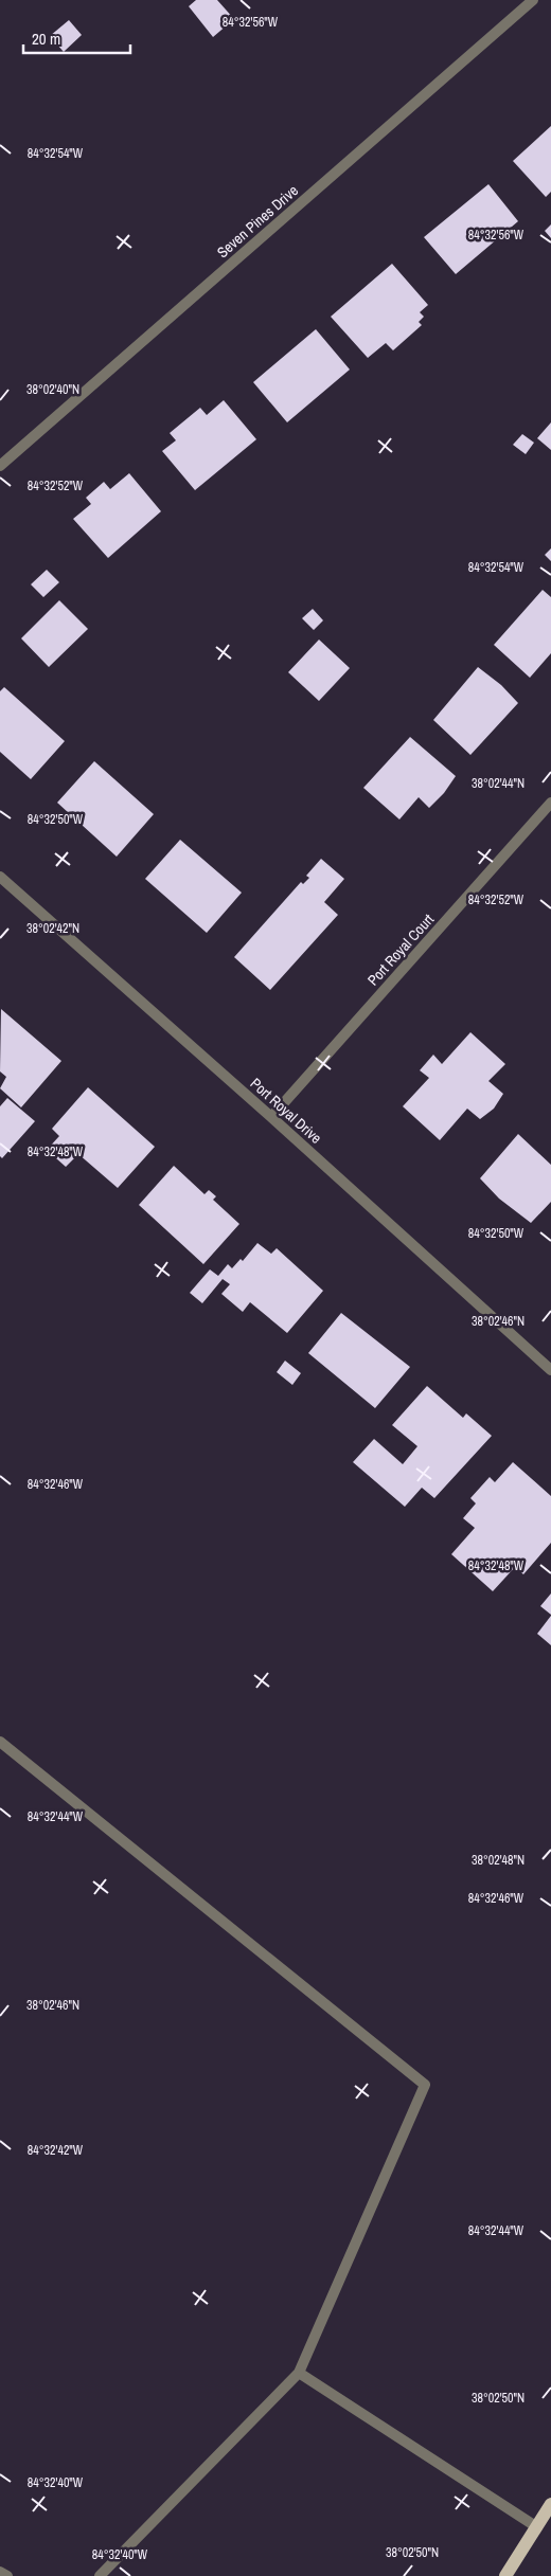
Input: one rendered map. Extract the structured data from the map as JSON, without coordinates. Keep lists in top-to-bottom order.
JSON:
{
  "streets": {
    "street": ["Seven Pines Drive", "Port Royal Court", "Port Royal Drive"]
  },
  "crossings": [
    ["Port Royal Court", "Port Royal Drive"]
  ],
  "scale_bar": "20 m",
  "coordinates": [
    "84°32'56\"W",
    "84°32'54\"W",
    "38°02'40\"N",
    "84°32'52\"W",
    "38°02'44\"N",
    "84°32'50\"W",
    "38°02'42\"N",
    "84°32'48\"W",
    "38°02'46\"N",
    "84°32'46\"W",
    "84°32'44\"W",
    "38°02'48\"N",
    "84°32'42\"W",
    "38°02'50\"N",
    "84°32'40\"W"
  ]
}
